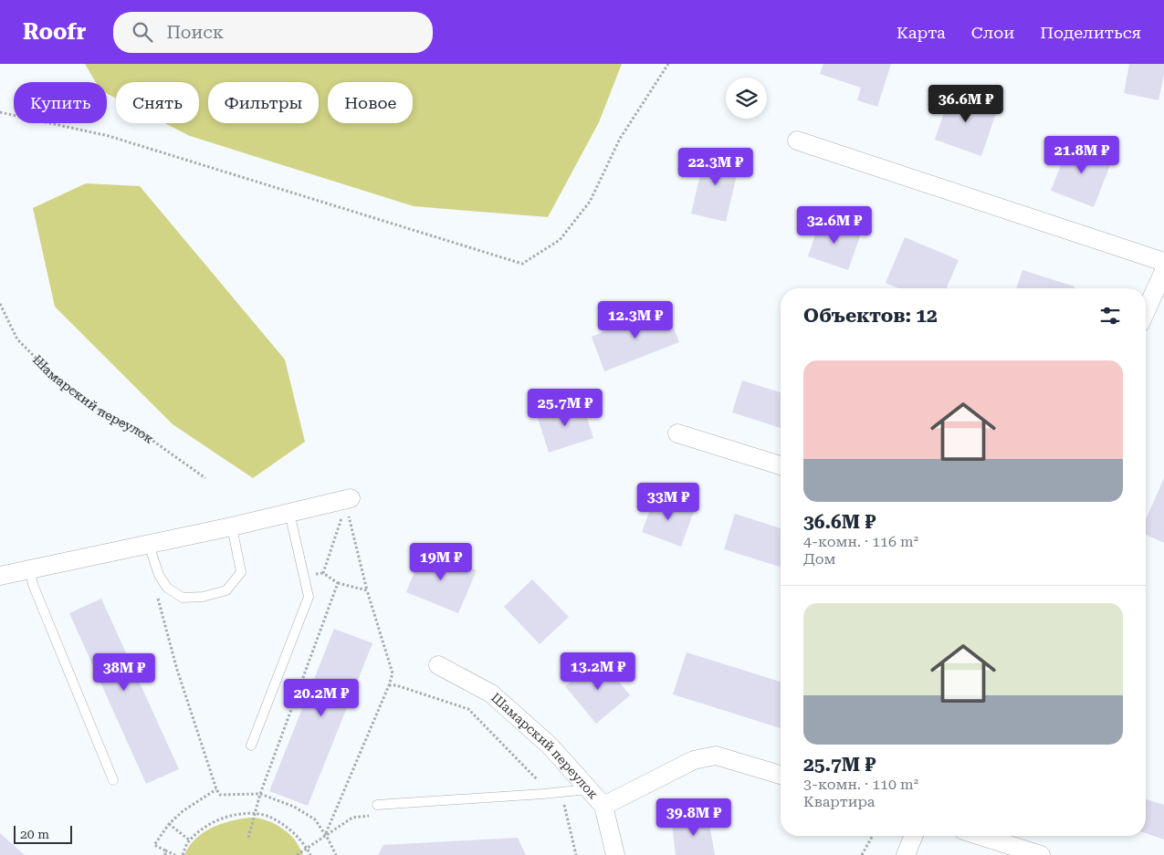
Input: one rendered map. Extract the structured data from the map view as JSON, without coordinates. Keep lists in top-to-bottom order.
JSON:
{
  "streets": {
    "street": ["Шамарский переулок"]
  },
  "scale_bar": "20 m",
  "page": {
    "header": "Roofr",
    "search": "Поиск",
    "nav": ["Карта", "Слои", "Поделиться"],
    "chip": [
      "Купить",
      "Снять",
      "Фильтры",
      "Новое"
    ],
    "price": [
      "36.6M ₽",
      "21.8M ₽",
      "22.3M ₽",
      "32.6M ₽",
      "12.3M ₽",
      "25.7M ₽",
      "33M ₽",
      "19M ₽",
      "13.2M ₽",
      "38M ₽",
      "20.2M ₽",
      "39.8M ₽"
    ],
    "heading": "Объектов: 12",
    "list": [
      {
        "name": "36.6M ₽",
        "note": "4-комн. · 116 m² · Дом"
      },
      {
        "name": "25.7M ₽",
        "note": "3-комн. · 110 m² · Квартира"
      }
    ],
    "scale": "20 m"
  }
}
